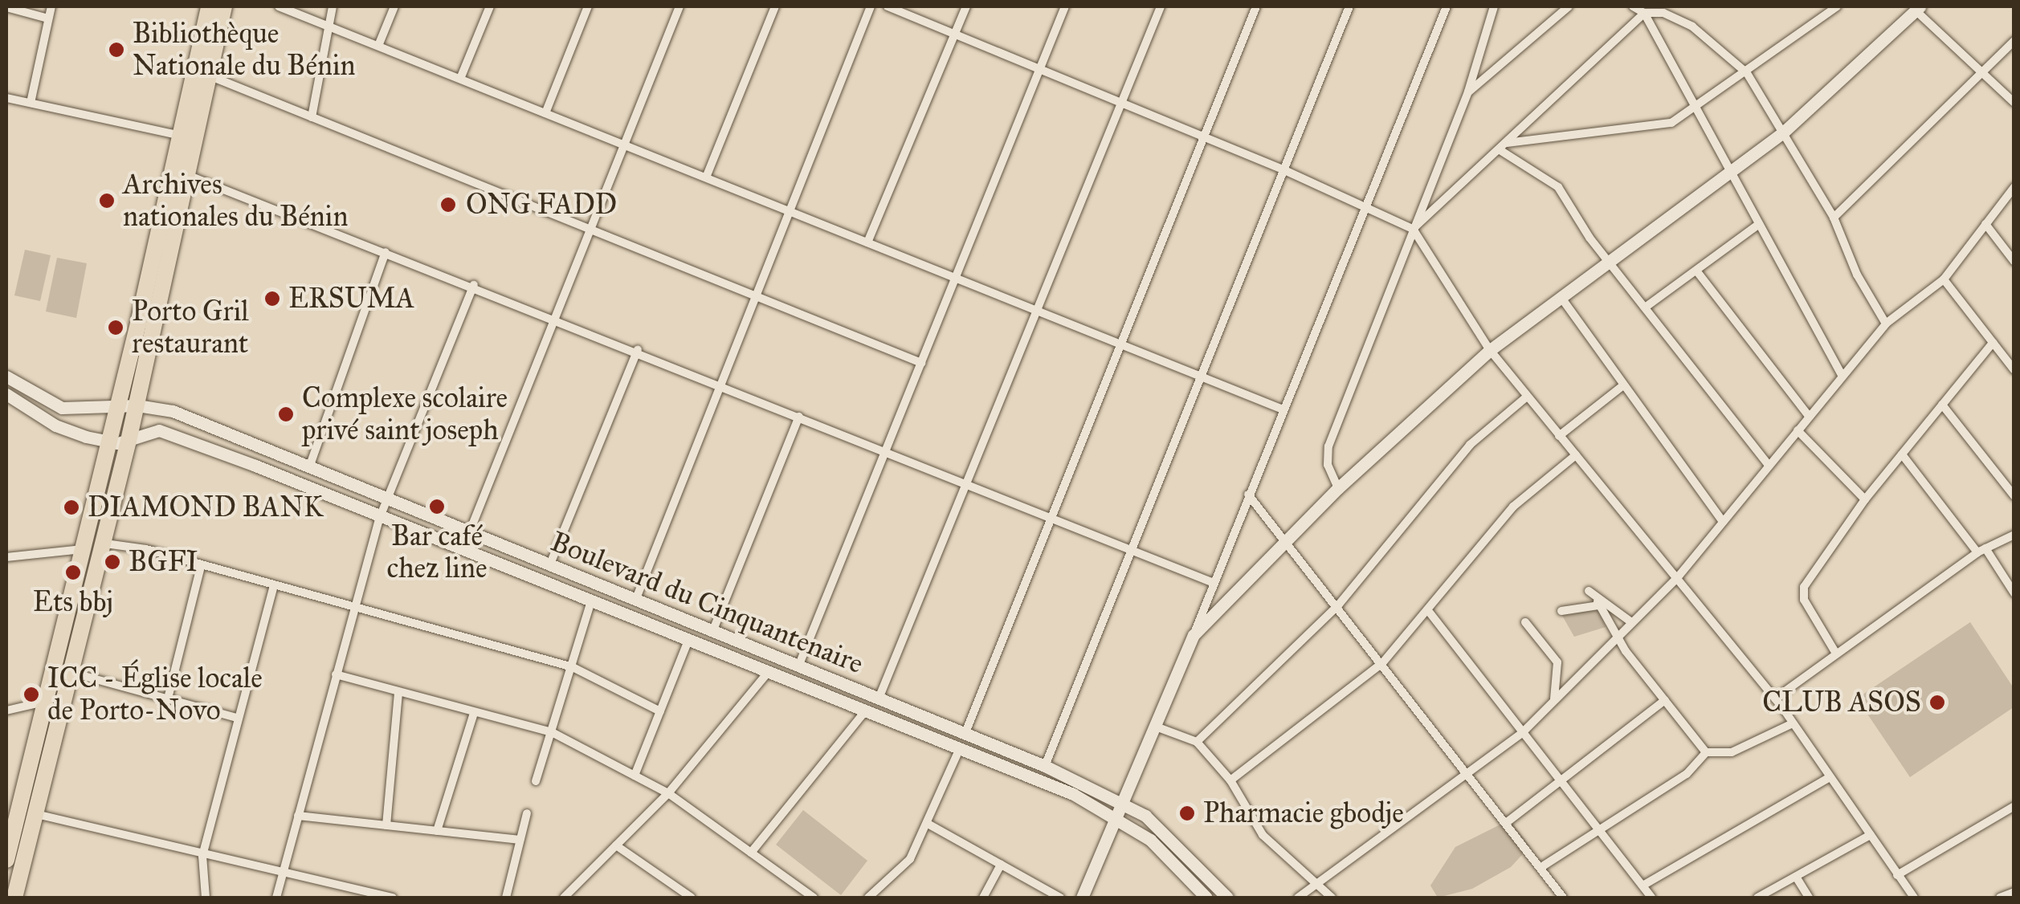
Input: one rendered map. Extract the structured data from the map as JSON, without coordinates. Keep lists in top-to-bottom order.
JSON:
{
  "streets": {
    "main road": ["Boulevard du Cinquantenaire"]
  },
  "places": [
    "Bibliothèque Nationale du Bénin",
    "Archives nationales du Bénin",
    "ONG FADD",
    "ERSUMA",
    "Porto Gril restaurant",
    "Complexe scolaire privé saint joseph",
    "Bar café chez line",
    "DIAMOND BANK",
    "BGFI",
    "Ets bbj",
    "ICC - Église locale de Porto-Novo",
    "CLUB ASOS",
    "Pharmacie gbodje"
  ]
}
